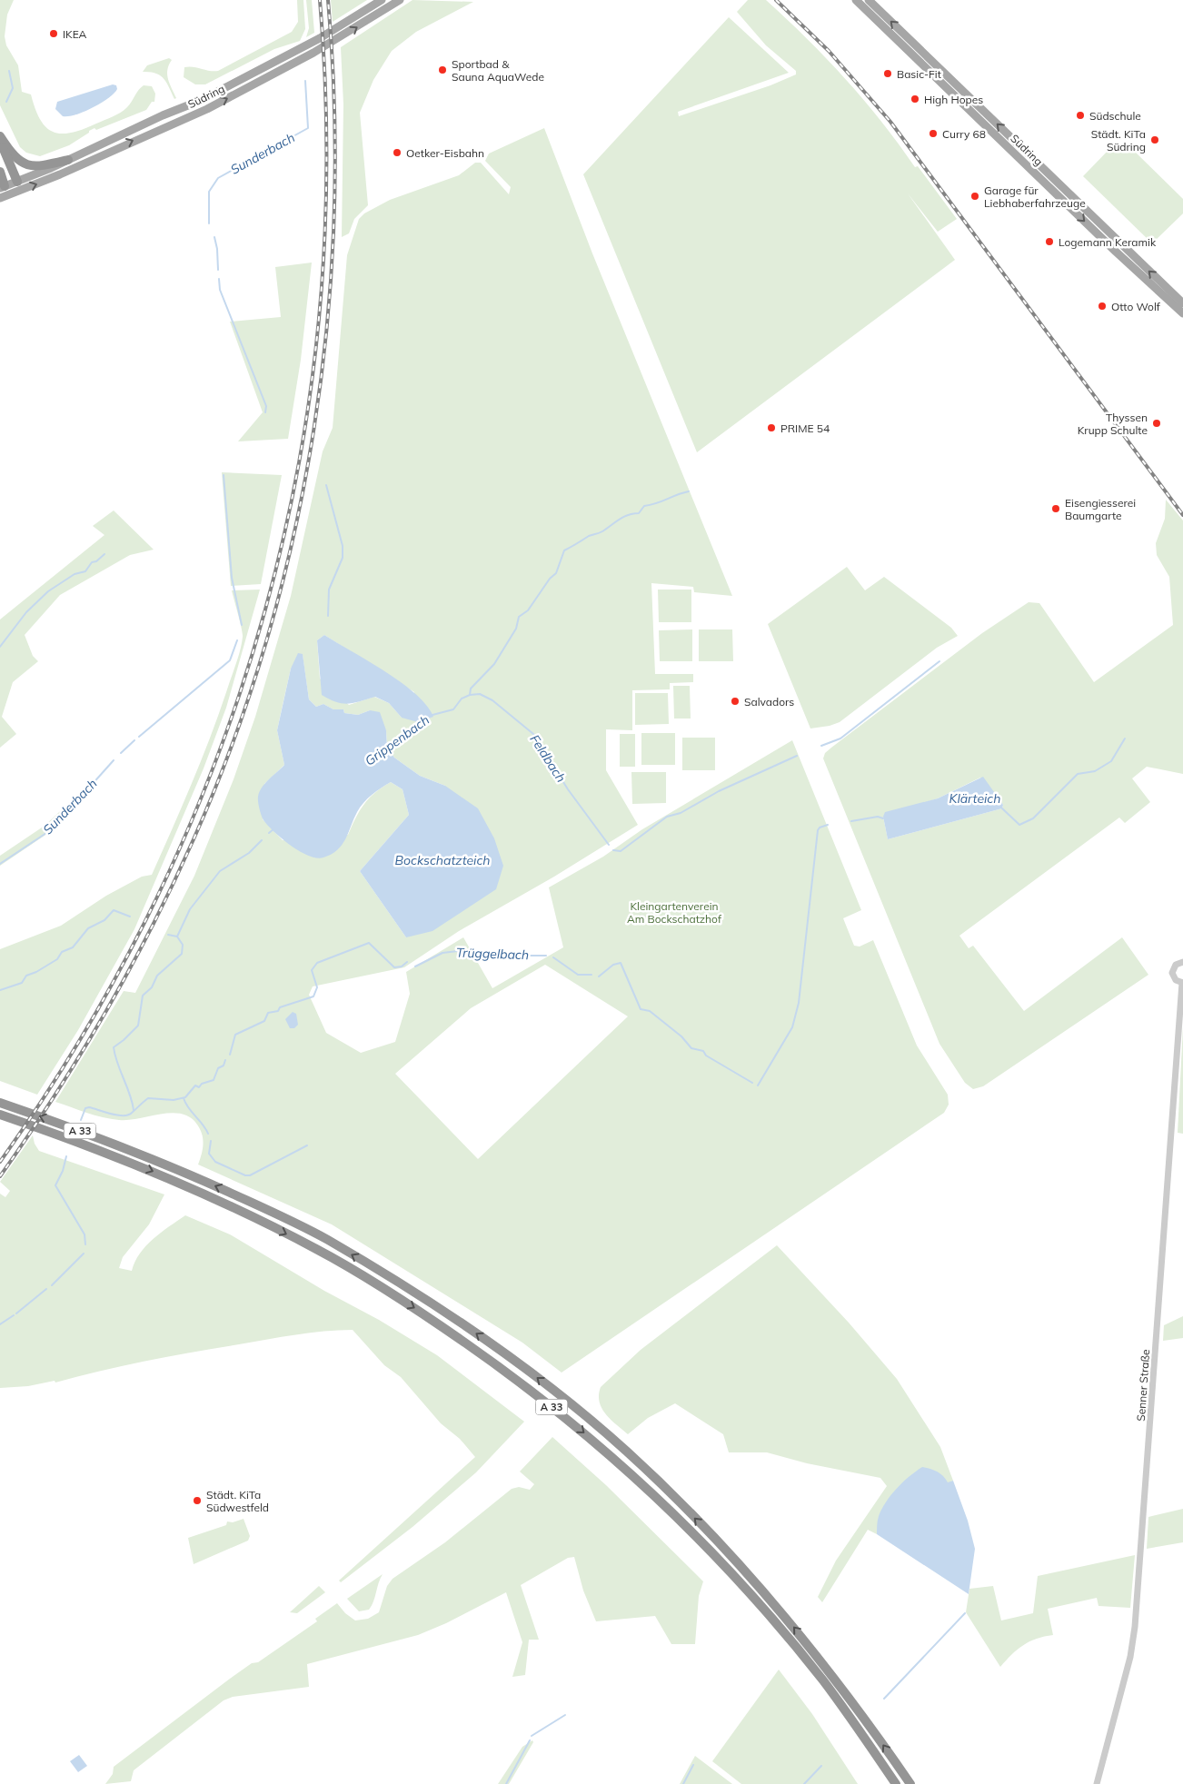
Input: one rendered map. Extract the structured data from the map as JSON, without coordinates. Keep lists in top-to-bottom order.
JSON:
{
  "streets": {
    "highway": ["A 33"],
    "main road": ["Südring"],
    "street": ["Senner Straße"]
  },
  "water": [
    "Sunderbach",
    "Grippenbach",
    "Feldbach",
    "Klärteich",
    "Bockschatzteich",
    "Trüggelbach"
  ],
  "parks": ["Kleingartenverein Am Bockschatzhof"],
  "places": [
    "IKEA",
    "Sportbad & Sauna AquaWede",
    "Basic-Fit",
    "High Hopes",
    "Südschule",
    "Curry 68",
    "Städt. KiTa Südring",
    "Oetker-Eisbahn",
    "Garage für Liebhaberfahrzeuge",
    "Logemann Keramik",
    "Otto Wolf",
    "Thyssen Krupp Schulte",
    "PRIME 54",
    "Eisengiesserei Baumgarte",
    "Salvadors",
    "Städt. KiTa Südwestfeld"
  ]
}
